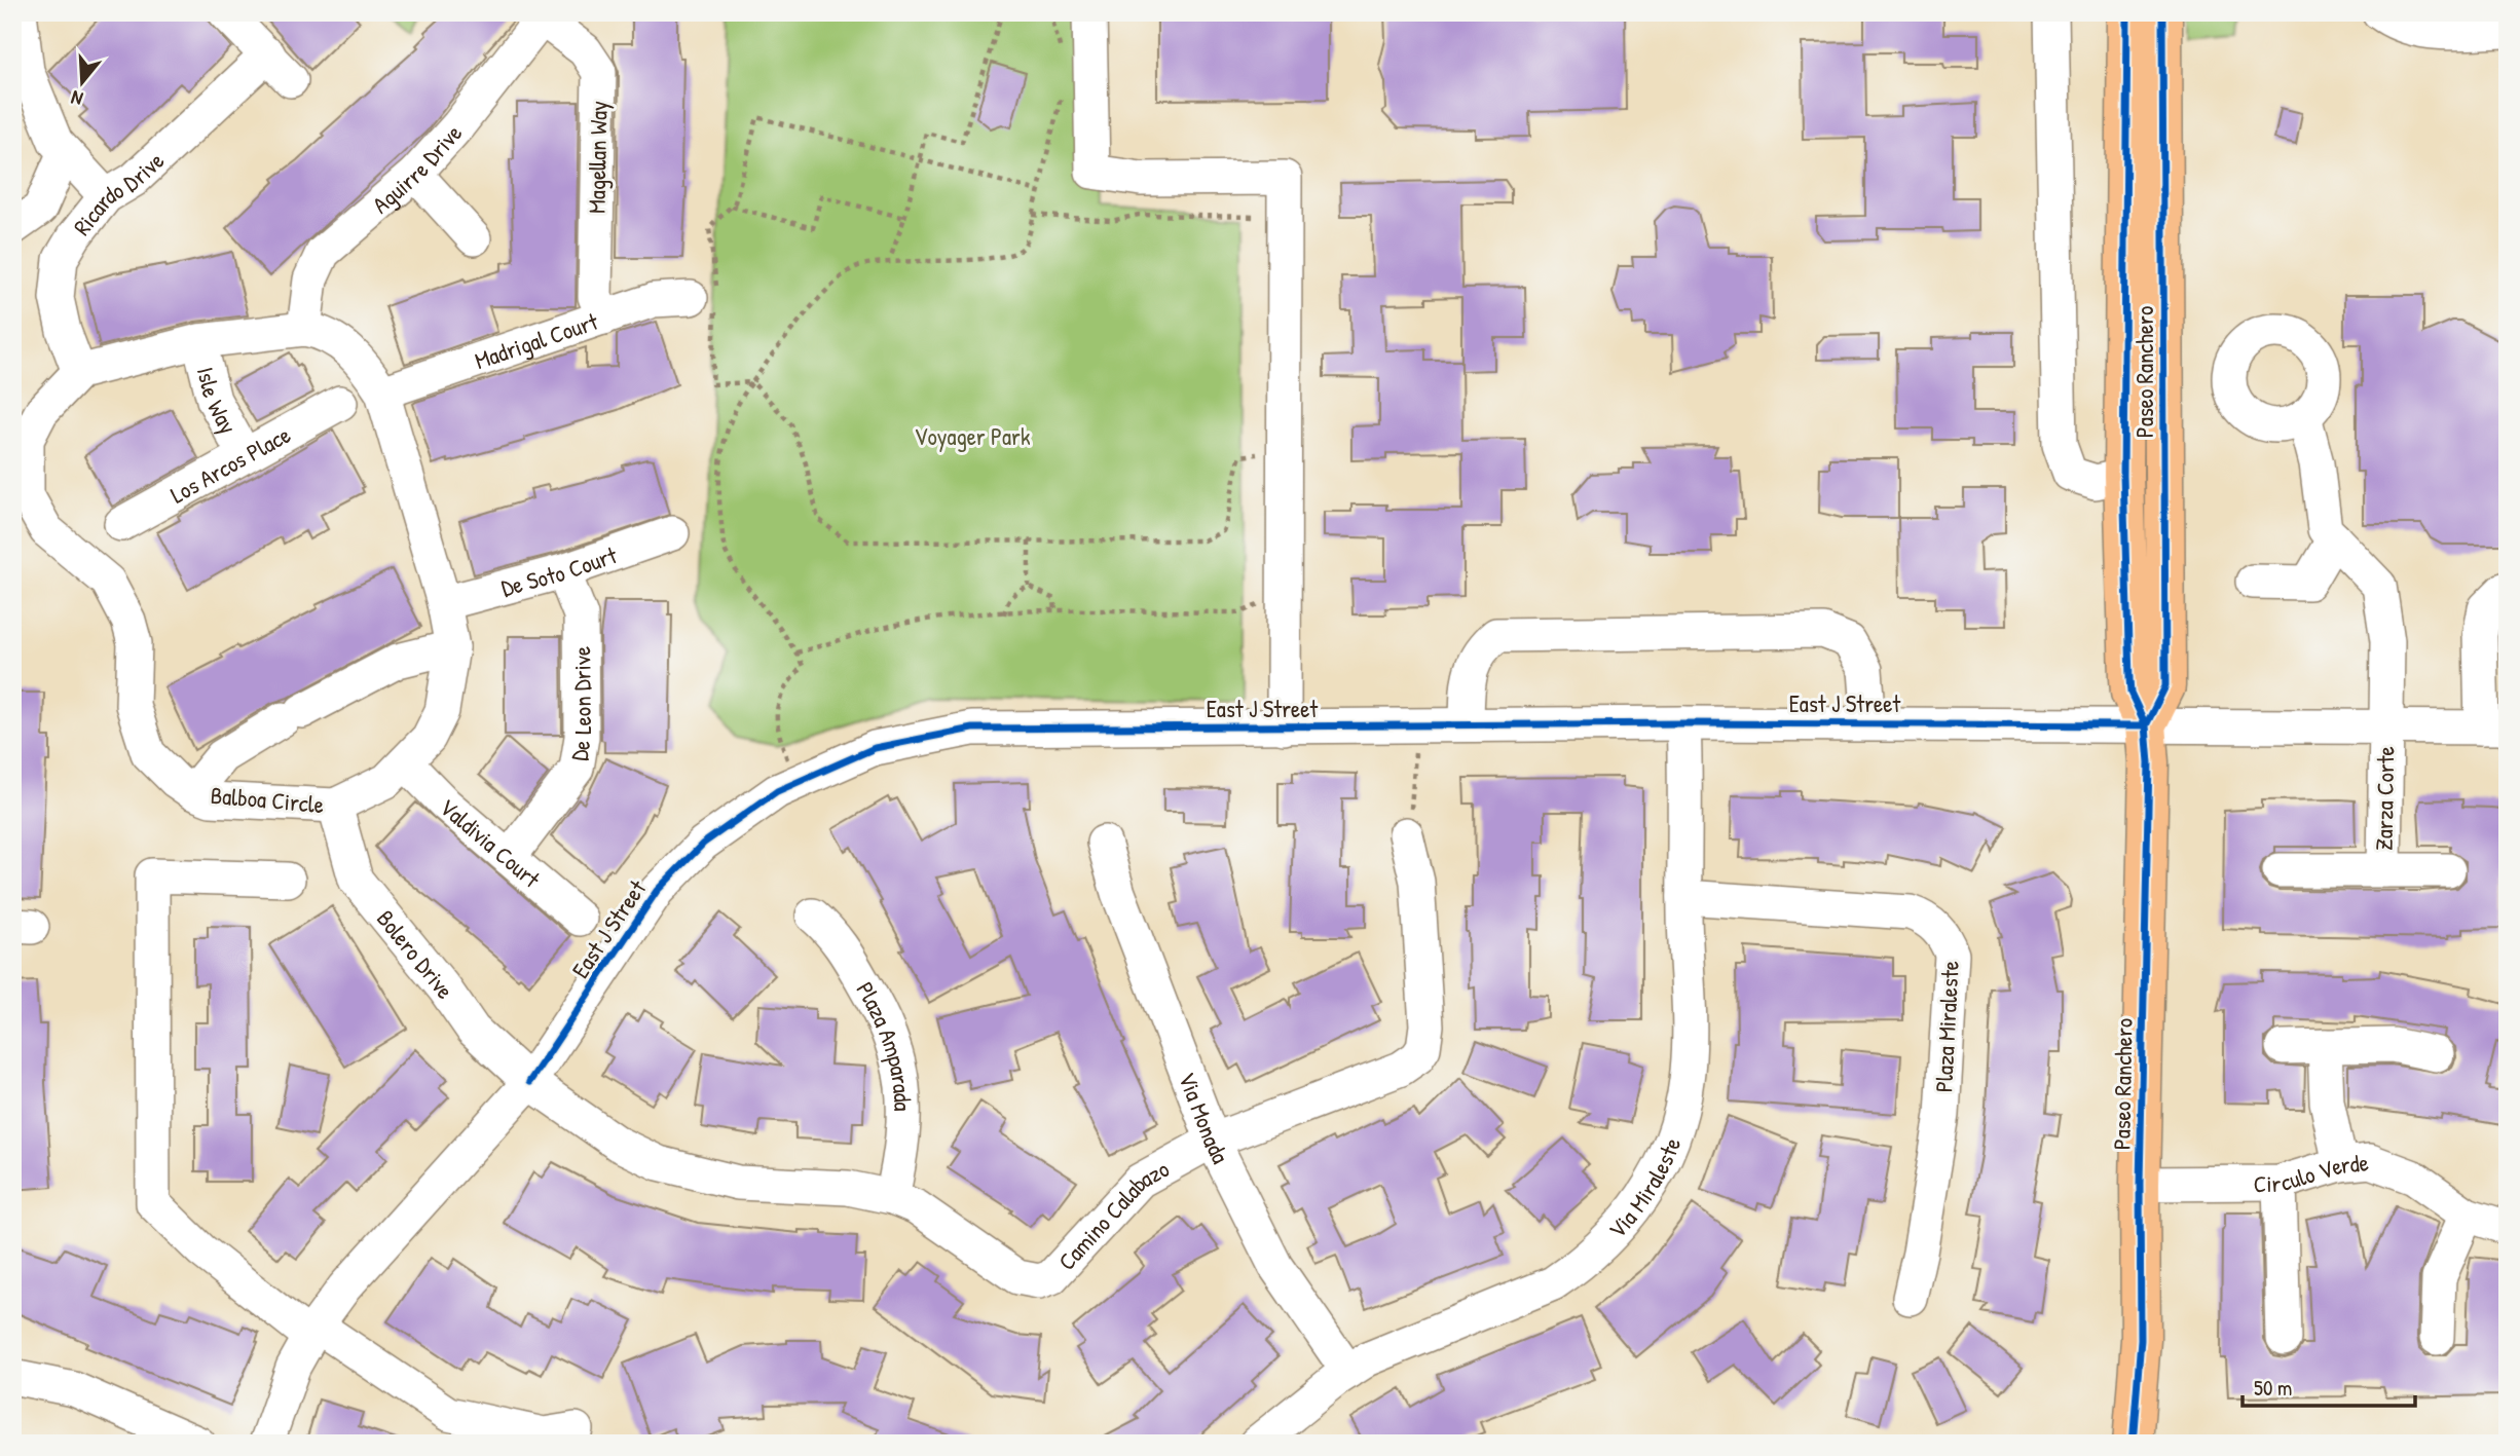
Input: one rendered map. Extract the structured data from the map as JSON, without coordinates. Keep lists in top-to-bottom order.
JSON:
{
  "streets": {
    "main road": ["Paseo Ranchero"],
    "street": [
      "Magellan Way",
      "Aguirre Drive",
      "Ricardo Drive",
      "Madrigal Court",
      "Isle Way",
      "Los Arcos Place",
      "De Soto Court",
      "De Leon Drive",
      "East J Street",
      "Zarza Corte",
      "Balboa Circle",
      "Valdivia Court",
      "Bolero Drive",
      "Plaza Miraleste",
      "Plaza Amparada",
      "Via Monada",
      "Circulo Verde",
      "Via Miraleste",
      "Camino Calabazo"
    ]
  },
  "crossings": [
    ["Magellan Way", "Aguirre Drive"],
    ["Magellan Way", "Madrigal Court"],
    ["Aguirre Drive", "Balboa Circle"],
    ["Ricardo Drive", "Balboa Circle"],
    ["Madrigal Court", "Balboa Circle"],
    ["Paseo Ranchero", "East J Street"],
    ["Paseo Ranchero", "Circulo Verde"],
    ["Isle Way", "Los Arcos Place"],
    ["Isle Way", "Balboa Circle"],
    ["De Soto Court", "De Leon Drive"],
    ["De Soto Court", "Balboa Circle"],
    ["De Leon Drive", "Valdivia Court"],
    ["East J Street", "Zarza Corte"],
    ["East J Street", "Bolero Drive"],
    ["East J Street", "Via Miraleste"],
    ["East J Street", "Camino Calabazo"],
    ["Balboa Circle", "Valdivia Court"],
    ["Balboa Circle", "Bolero Drive"],
    ["Bolero Drive", "Camino Calabazo"],
    ["Plaza Miraleste", "Via Miraleste"],
    ["Plaza Amparada", "Camino Calabazo"],
    ["Via Monada", "Via Miraleste"],
    ["Via Monada", "Camino Calabazo"]
  ],
  "parks": ["Voyager Park"],
  "scale_bar": "50 m",
  "north": "bottom"
}
